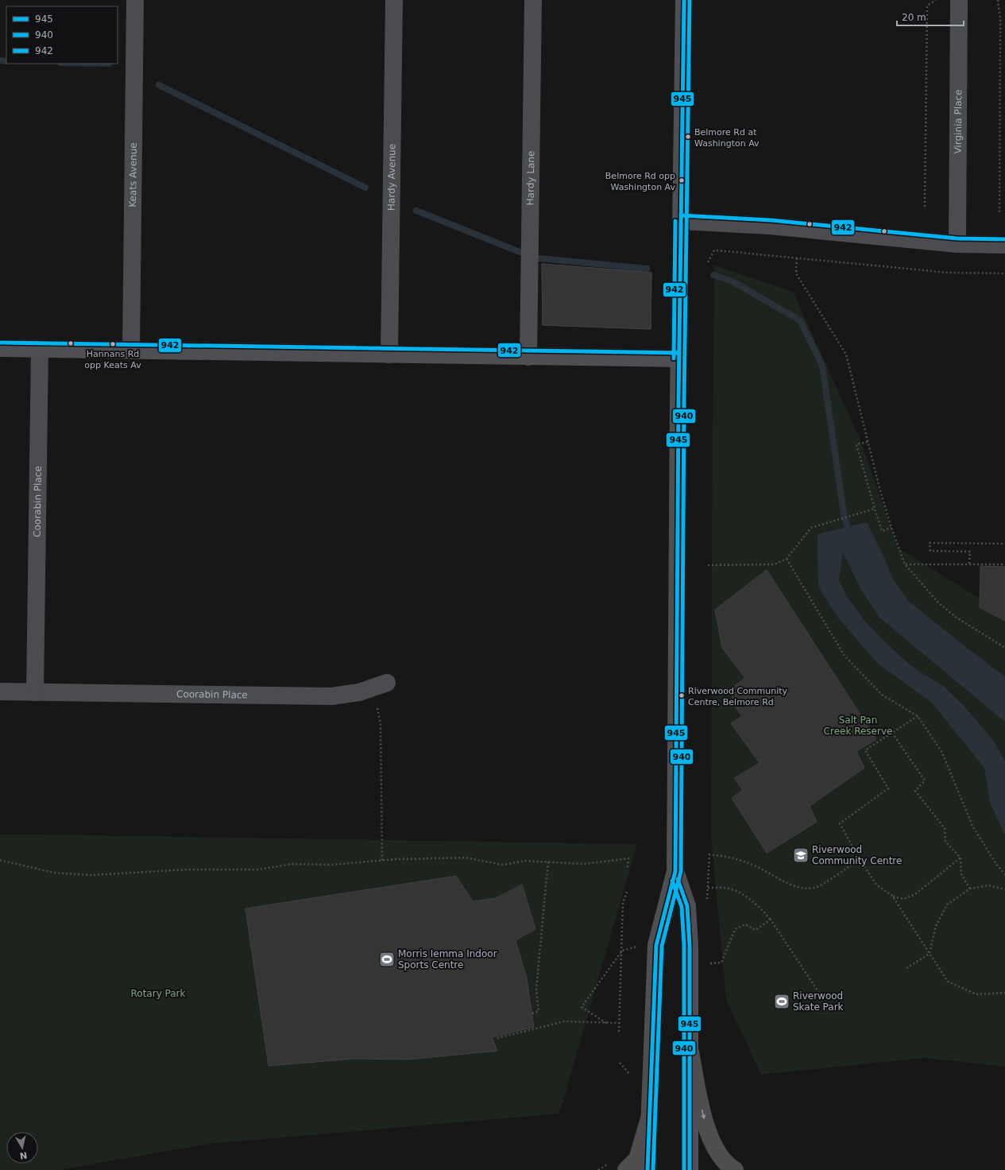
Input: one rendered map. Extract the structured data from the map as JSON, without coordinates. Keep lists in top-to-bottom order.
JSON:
{
  "streets": {
    "street": [
      "Virginia Place",
      "Keats Avenue",
      "Hardy Avenue",
      "Hardy Lane",
      "Coorabin Place"
    ]
  },
  "parks": ["Salt Pan Creek Reserve", "Rotary Park"],
  "places": {
    "other": [
      "Belmore Rd at Washington Av",
      "Belmore Rd opp Washington Av",
      "Hannans Rd opp Keats Av",
      "Riverwood Community Centre, Belmore Rd"
    ],
    "school or university": ["Riverwood Community Centre"],
    "sports": ["Morris Iemma Indoor Sports Centre", "Riverwood Skate Park"]
  },
  "lines": ["transit line 945", "transit line 940", "transit line 942"],
  "legend": ["945", "940", "942"],
  "scale_bar": "20 m",
  "north": "bottom"
}
